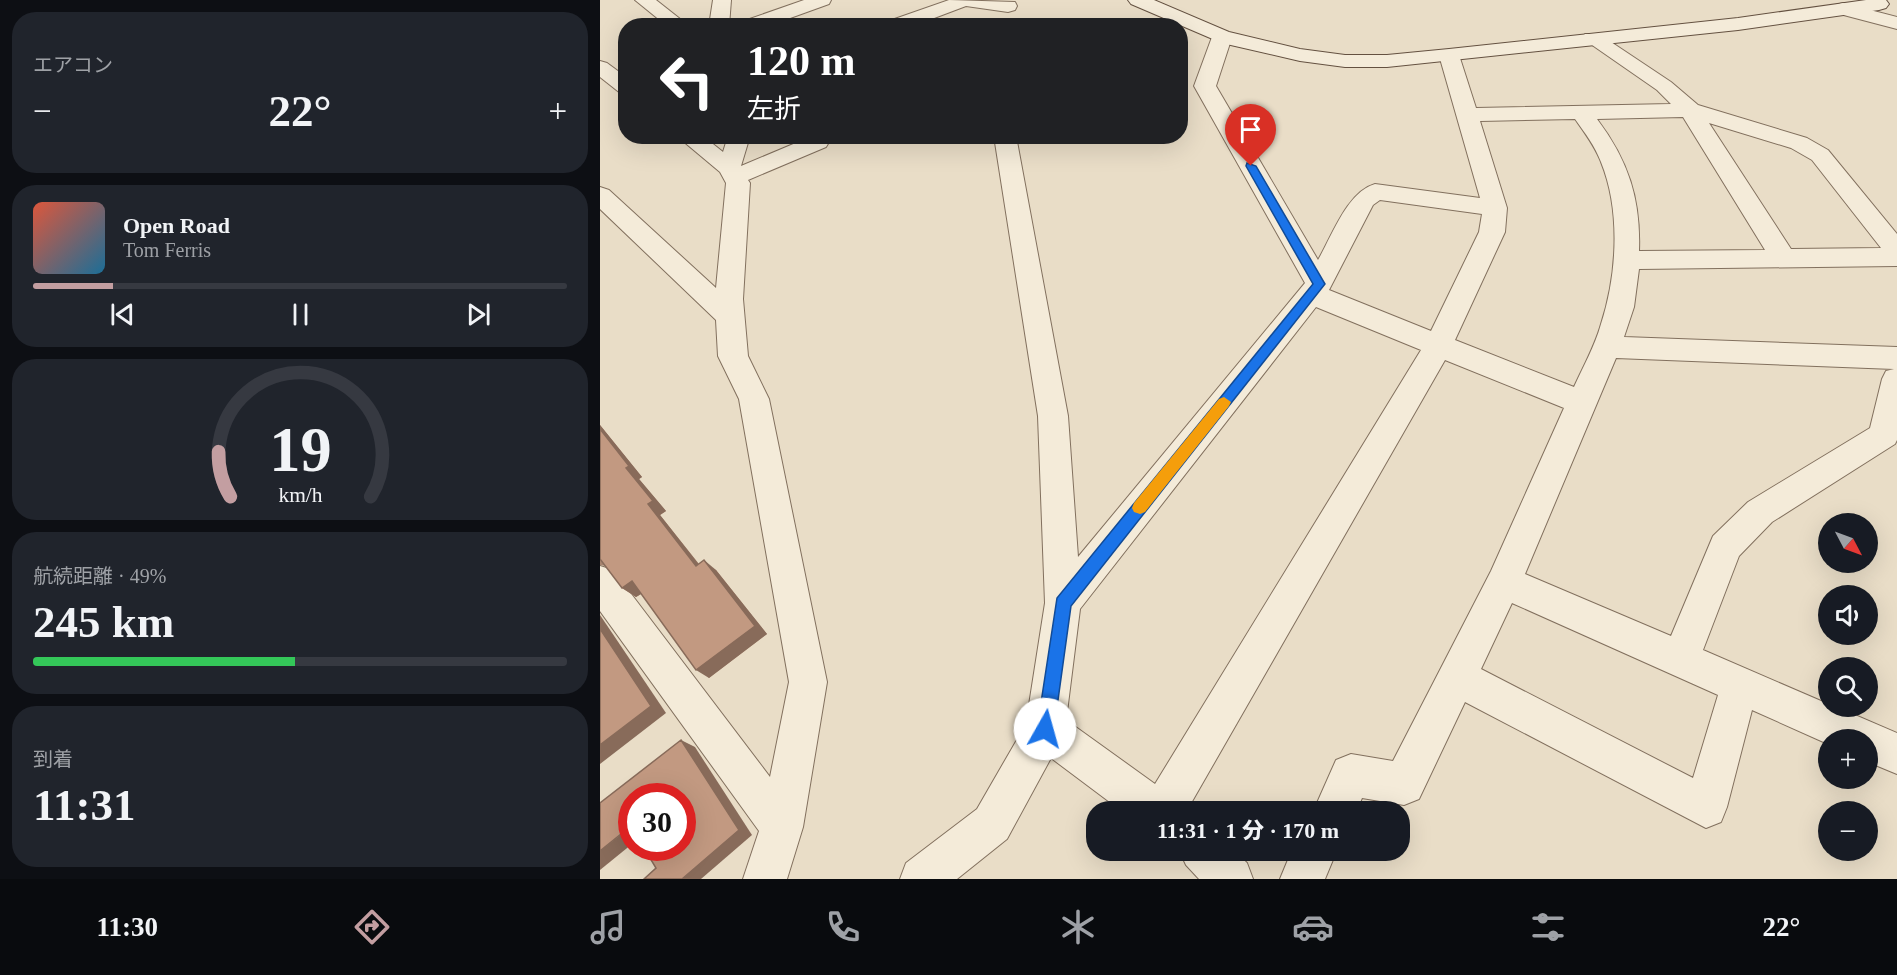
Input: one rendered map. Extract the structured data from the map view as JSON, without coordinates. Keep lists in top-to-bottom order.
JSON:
{
  "north": "bottom right",
  "page": {
    "tile": [
      "エアコン",
      ["航続距離 · 49%", "245 km"],
      ["到着", "11:31"]
    ],
    "turn": ["120 m", "左折"],
    "heat": ["−", "22°", "+"],
    "song": ["Open Road", "Tom Ferris"],
    "map_buttons": ["+", "−"],
    "limit": "30",
    "trip": "11:31 · 1 分 · 170 m",
    "tabs": ["11:30", "22°"],
    "gauge": ["19", "km/h"]
  }
}
